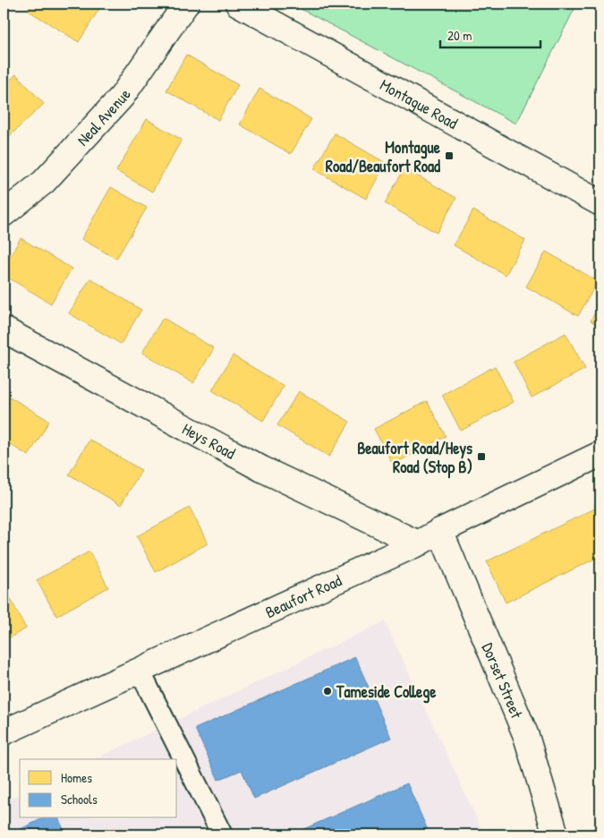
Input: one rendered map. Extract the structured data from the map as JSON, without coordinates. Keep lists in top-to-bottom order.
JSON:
{
  "streets": {
    "street": [
      "Montague Road",
      "Neal Avenue",
      "Heys Road",
      "Beaufort Road",
      "Dorset Street"
    ]
  },
  "crossings": [
    ["Heys Road", "Beaufort Road"],
    ["Beaufort Road", "Dorset Street"]
  ],
  "places": {
    "transit": ["Montague Road/Beaufort Road", "Beaufort Road/Heys Road (Stop B)"],
    "other": ["Tameside College"]
  },
  "legend": ["Homes", "Schools"],
  "scale_bar": "20 m"
}
